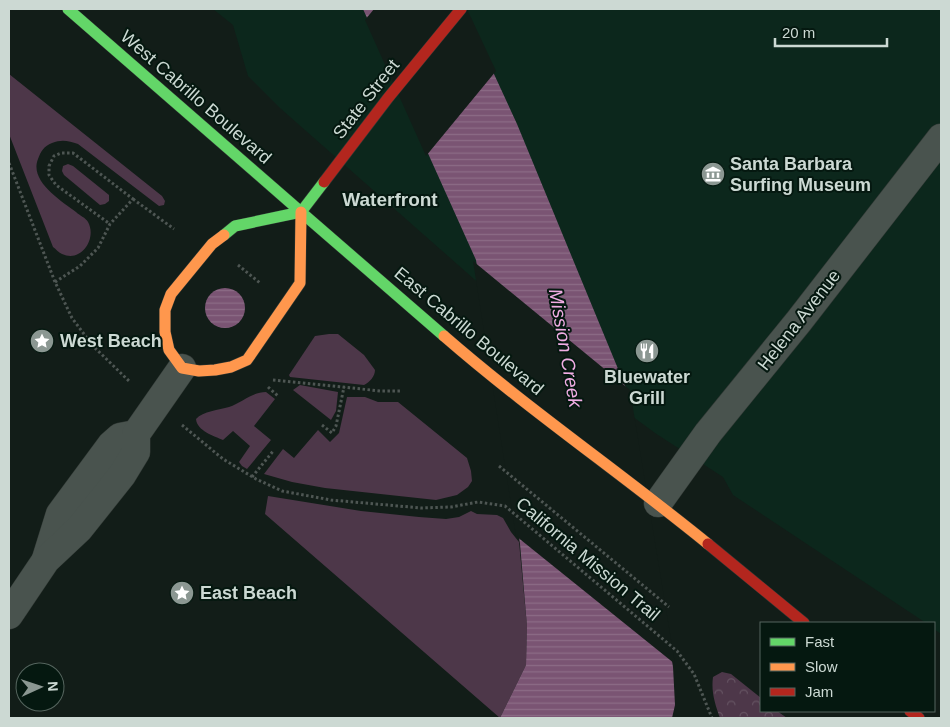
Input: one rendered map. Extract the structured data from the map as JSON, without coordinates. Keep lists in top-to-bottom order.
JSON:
{
  "streets": {
    "main road": ["West Cabrillo Boulevard", "State Street", "East Cabrillo Boulevard"],
    "street": ["Helena Avenue"],
    "path": ["California Mission Trail"]
  },
  "crossings": [
    ["West Cabrillo Boulevard", "State Street"],
    ["West Cabrillo Boulevard", "East Cabrillo Boulevard"],
    ["State Street", "East Cabrillo Boulevard"],
    ["Helena Avenue", "East Cabrillo Boulevard"]
  ],
  "districts": ["Waterfront"],
  "water": ["Mission Creek"],
  "places": {
    "museum": ["Santa Barbara Surfing Museum"],
    "place": ["West Beach", "East Beach"],
    "restaurant": ["Bluewater Grill"]
  },
  "legend": ["Fast", "Slow", "Jam"],
  "scale_bar": "20 m",
  "north": "right"
}
